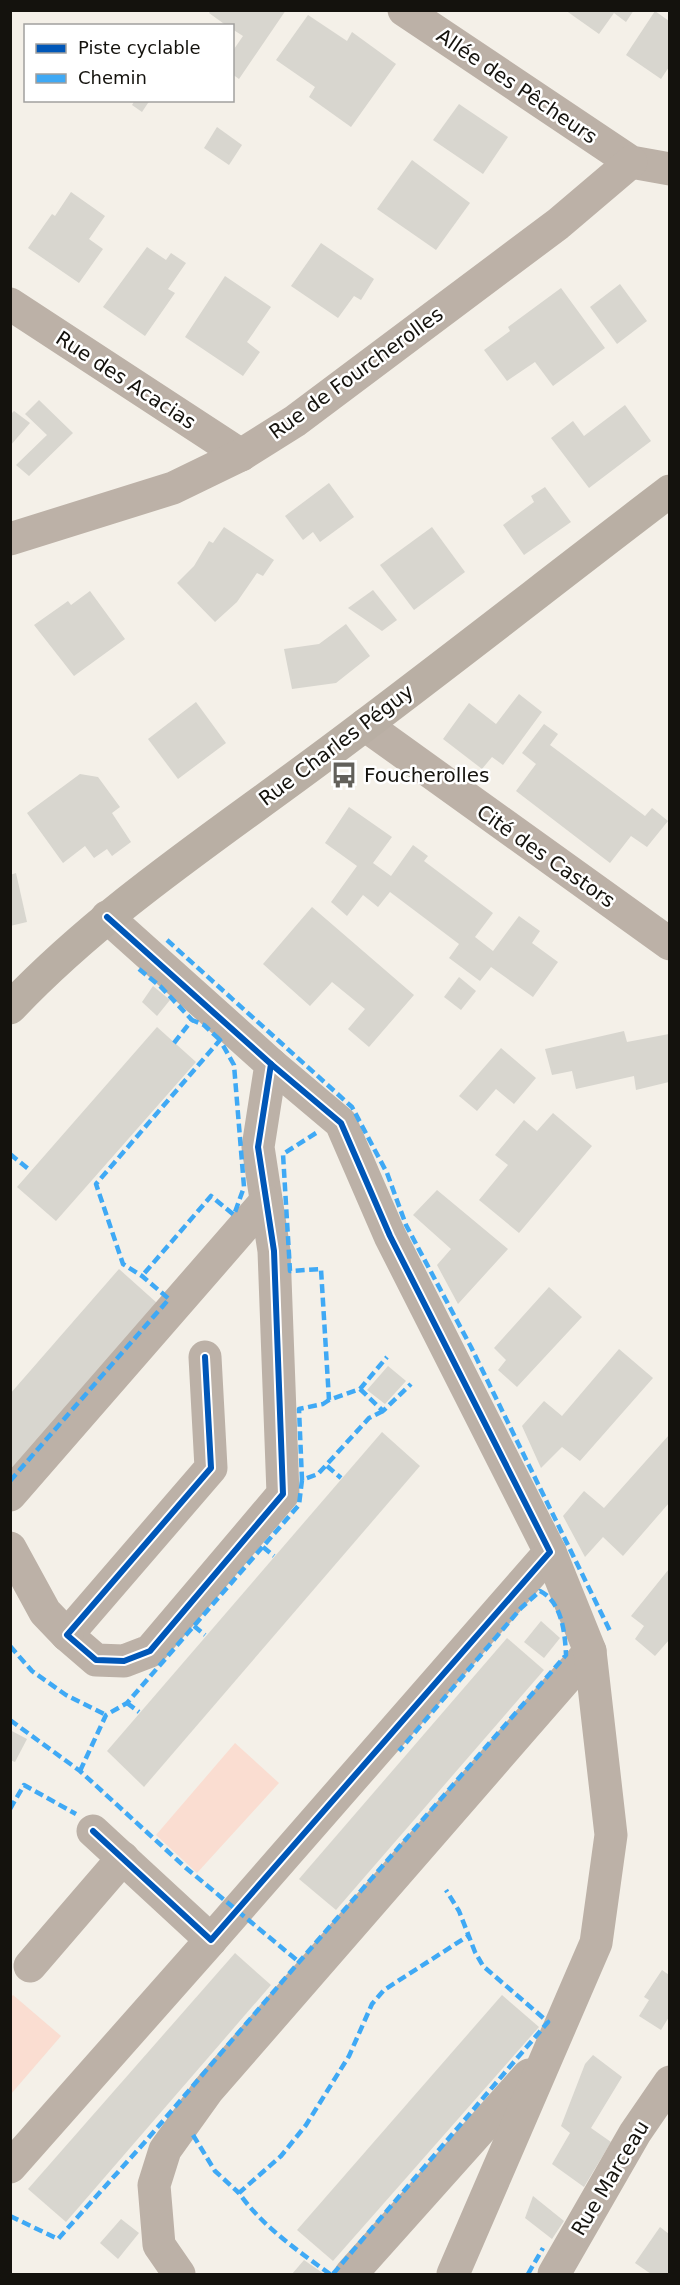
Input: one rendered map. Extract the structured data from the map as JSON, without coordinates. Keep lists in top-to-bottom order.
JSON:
{
  "streets": {
    "street": [
      "Allée des Pêcheurs",
      "Rue de Fourcherolles",
      "Rue des Acacias",
      "Rue Charles Péguy",
      "Cité des Castors",
      "Rue Marceau"
    ]
  },
  "crossings": [
    ["Allée des Pêcheurs", "Rue de Fourcherolles"],
    ["Rue de Fourcherolles", "Rue des Acacias"],
    ["Rue Charles Péguy", "Cité des Castors"]
  ],
  "places": {
    "bus stop": ["Foucherolles"]
  },
  "legend": ["Piste cyclable", "Chemin"]
}
